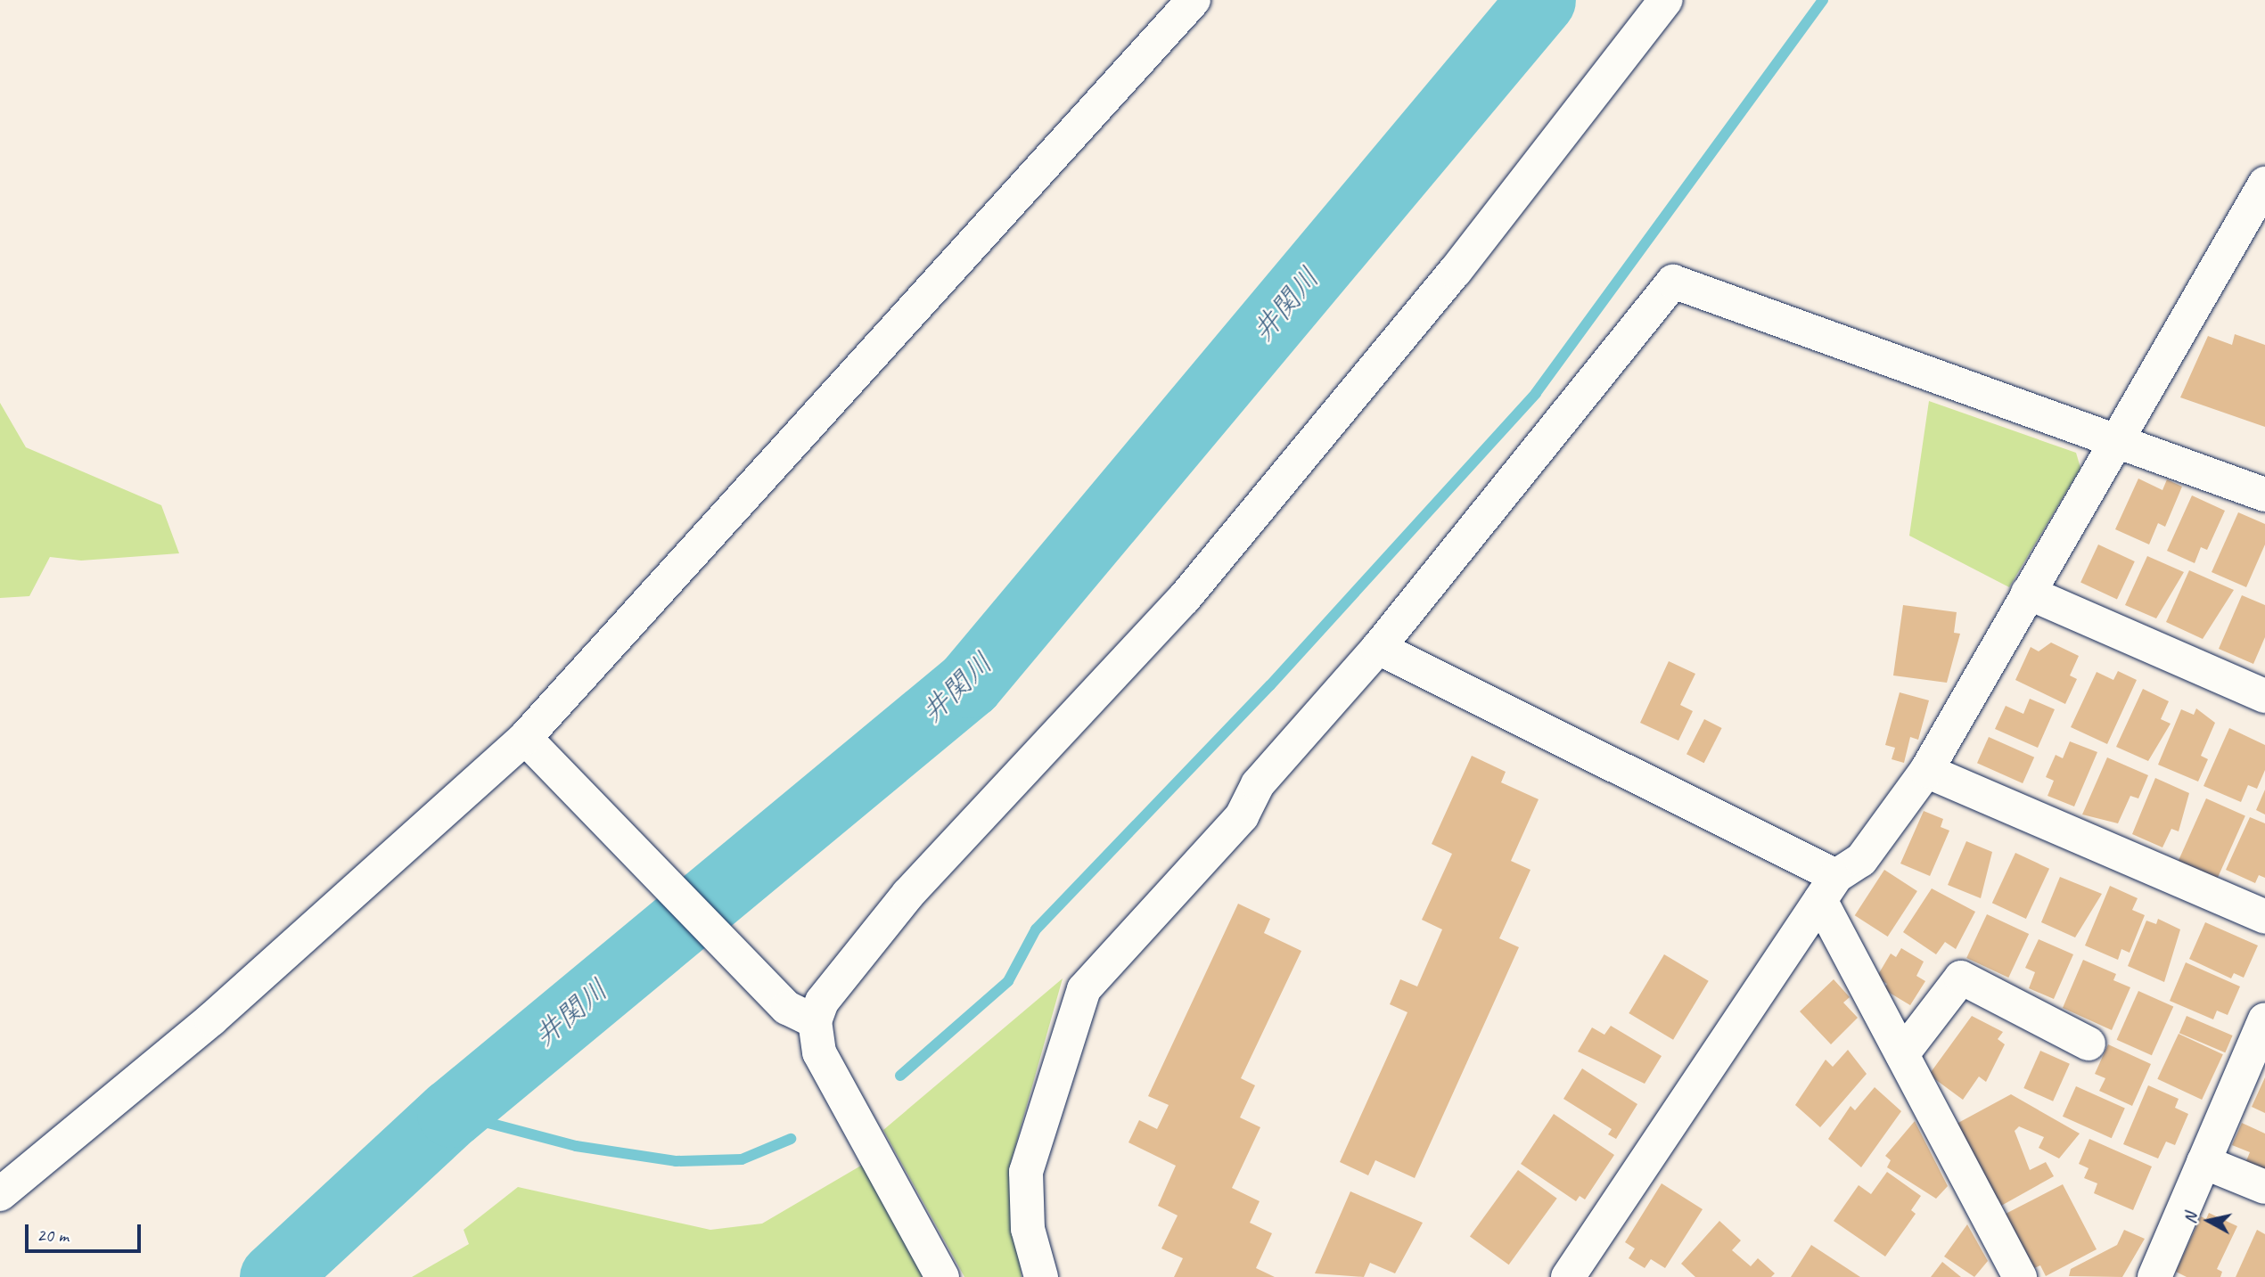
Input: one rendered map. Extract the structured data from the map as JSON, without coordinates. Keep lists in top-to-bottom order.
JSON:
{
  "water": ["井関川"],
  "scale_bar": "20 m",
  "north": "left"
}
